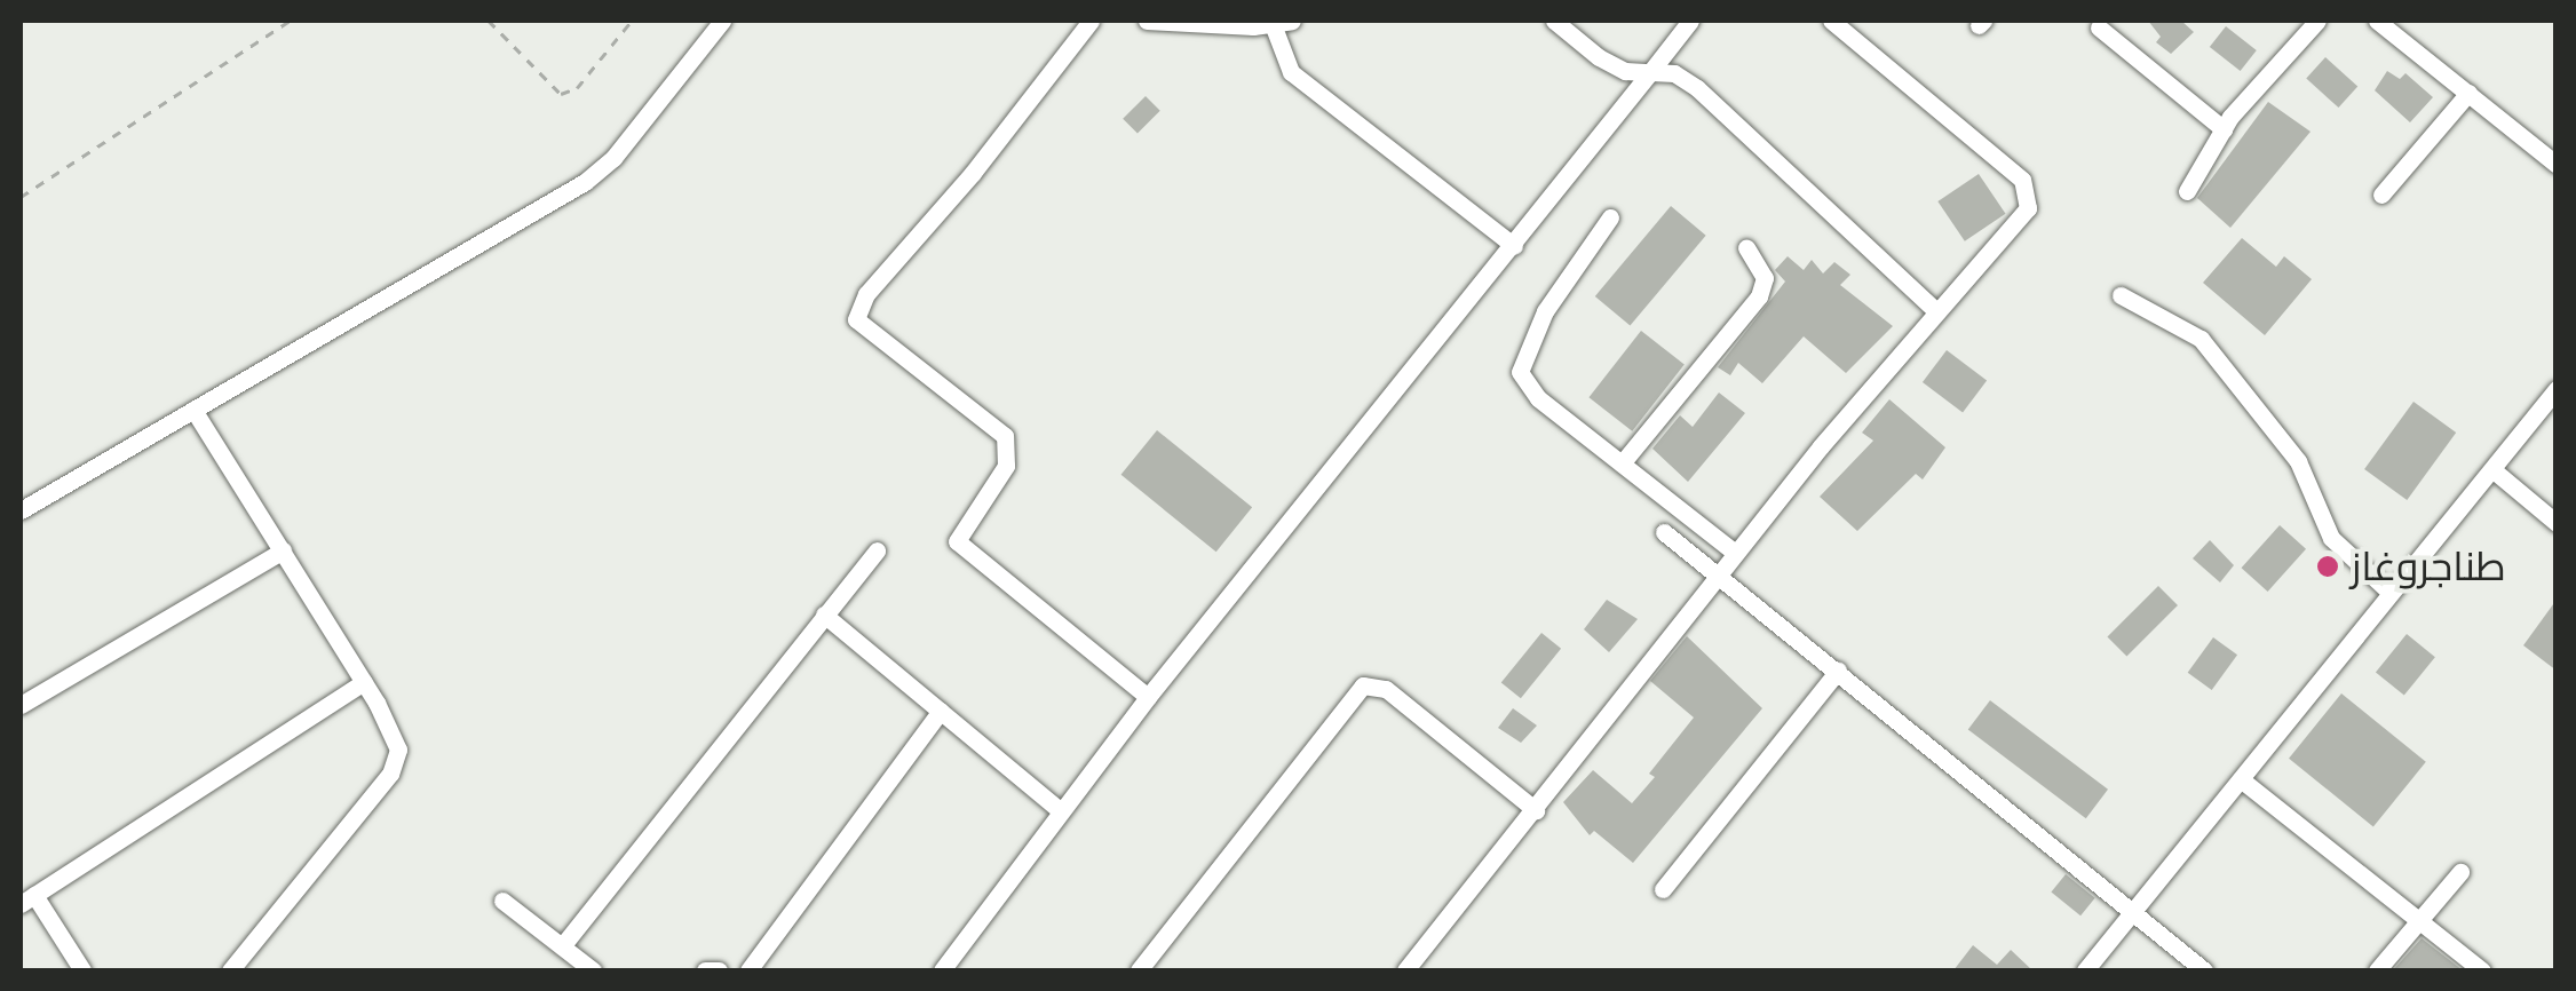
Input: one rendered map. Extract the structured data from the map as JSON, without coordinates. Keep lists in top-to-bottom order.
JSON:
{
  "places": ["طناجروغاز"]
}
